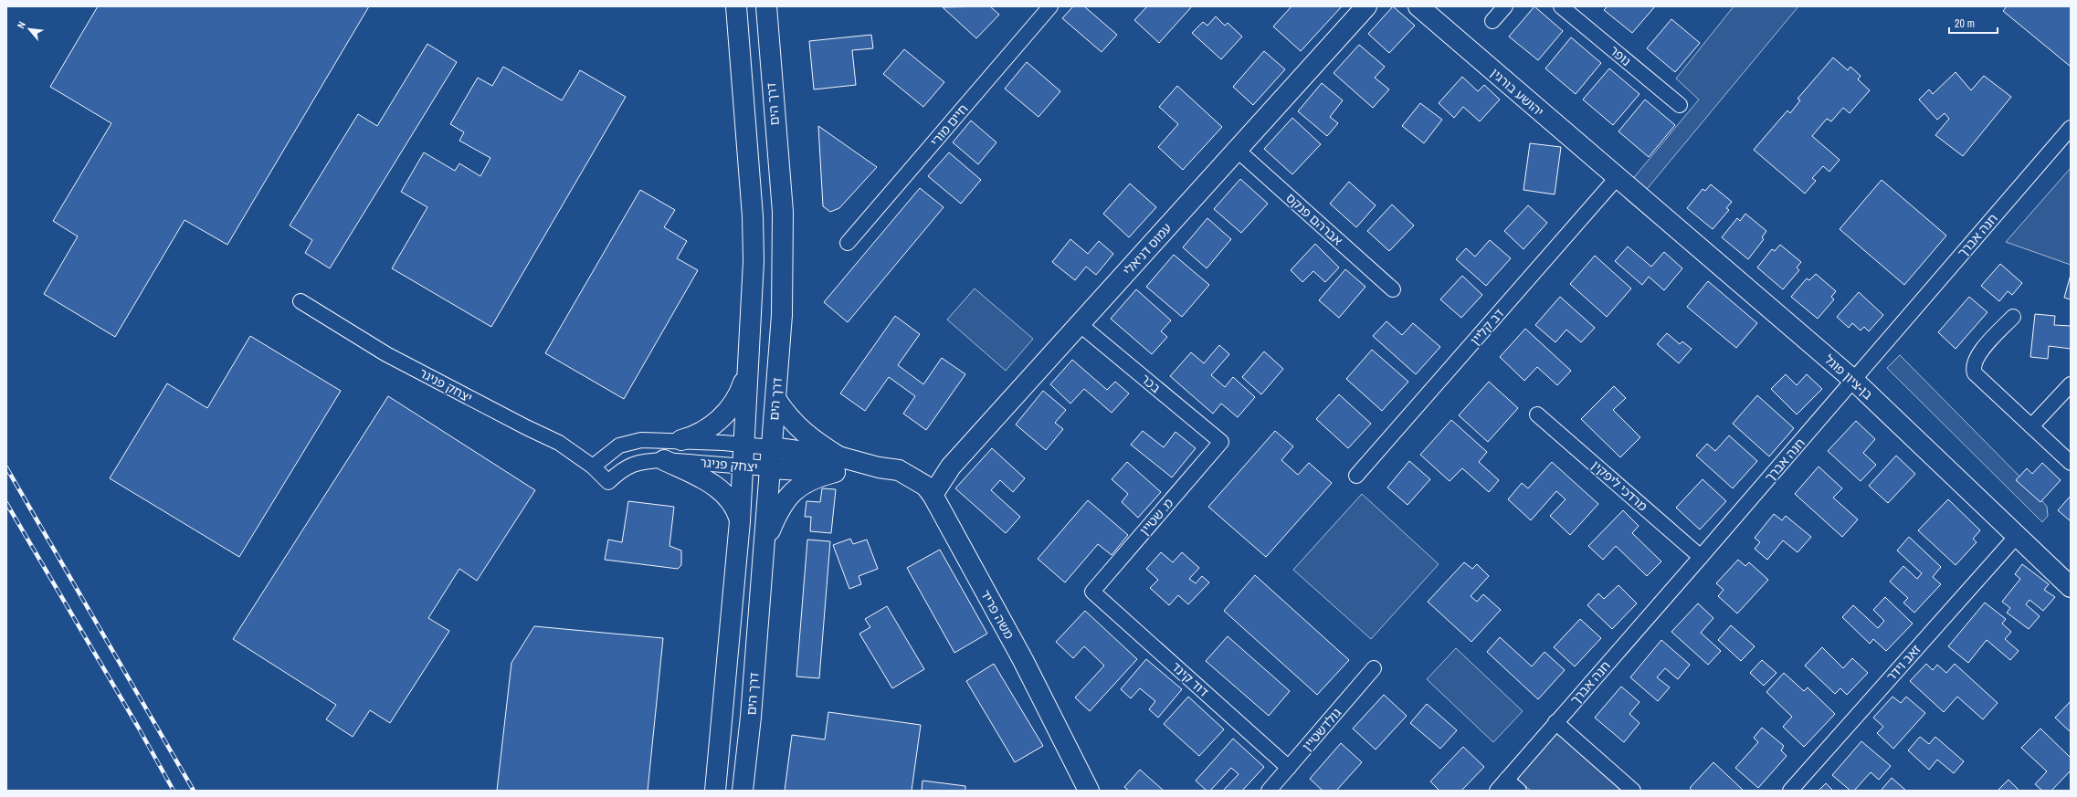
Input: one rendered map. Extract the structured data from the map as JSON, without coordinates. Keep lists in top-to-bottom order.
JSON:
{
  "streets": {
    "street": [
      "נופר",
      "יהושע בורגין",
      "דרך הים",
      "חיים מורי",
      "אברהם פנקס",
      "חנה אברך",
      "עמוס דניאלי",
      "דב קליין",
      "בן-ציון פוגל",
      "בכר",
      "יצחק פניגר",
      "מרדכי ליפקין",
      "מ. שטיין",
      "משה פריד",
      "זאב וידר",
      "דוד קינד",
      "גולדשטיין"
    ]
  },
  "crossings": [
    ["יהושע בורגין", "דב קליין"],
    ["יהושע בורגין", "בן-ציון פוגל"],
    ["דרך הים", "יצחק פניגר"],
    ["דרך הים", "משה פריד"],
    ["אברהם פנקס", "עמוס דניאלי"],
    ["חנה אברך", "בן-ציון פוגל"],
    ["חנה אברך", "מרדכי ליפקין"],
    ["עמוס דניאלי", "בכר"],
    ["עמוס דניאלי", "משה פריד"],
    ["דב קליין", "בן-ציון פוגל"],
    ["בן-ציון פוגל", "זאב וידר"],
    ["בכר", "מ. שטיין"],
    ["יצחק פניגר", "משה פריד"],
    ["מ. שטיין", "דוד קינד"],
    ["דוד קינד", "גולדשטיין"]
  ],
  "scale_bar": "20 m",
  "north": "top left"
}
